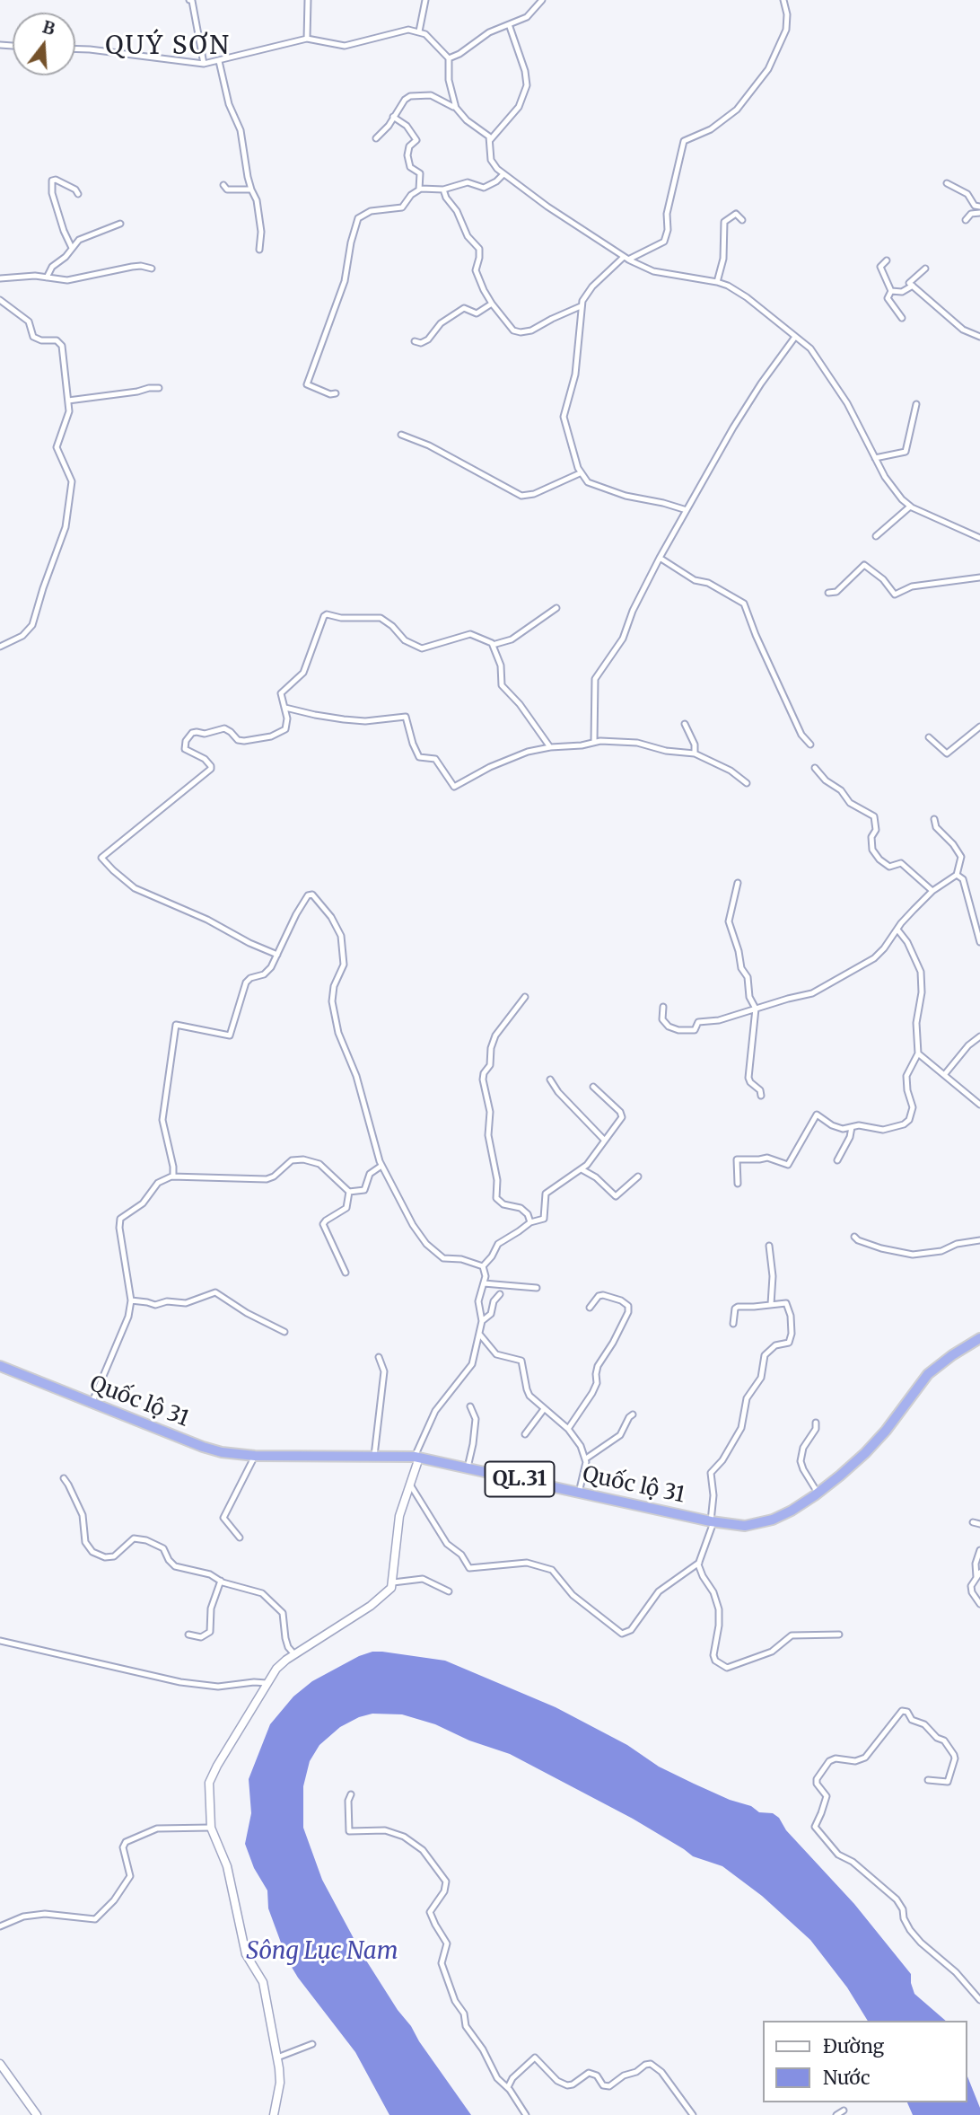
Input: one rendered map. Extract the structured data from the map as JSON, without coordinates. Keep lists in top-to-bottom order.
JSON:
{
  "streets": {
    "highway": ["Quốc lộ 31", "QL.31"]
  },
  "districts": ["QUÝ SƠN"],
  "water": ["Sông Lục Nam"],
  "legend": ["Đường", "Nước"],
  "north": "top"
}
